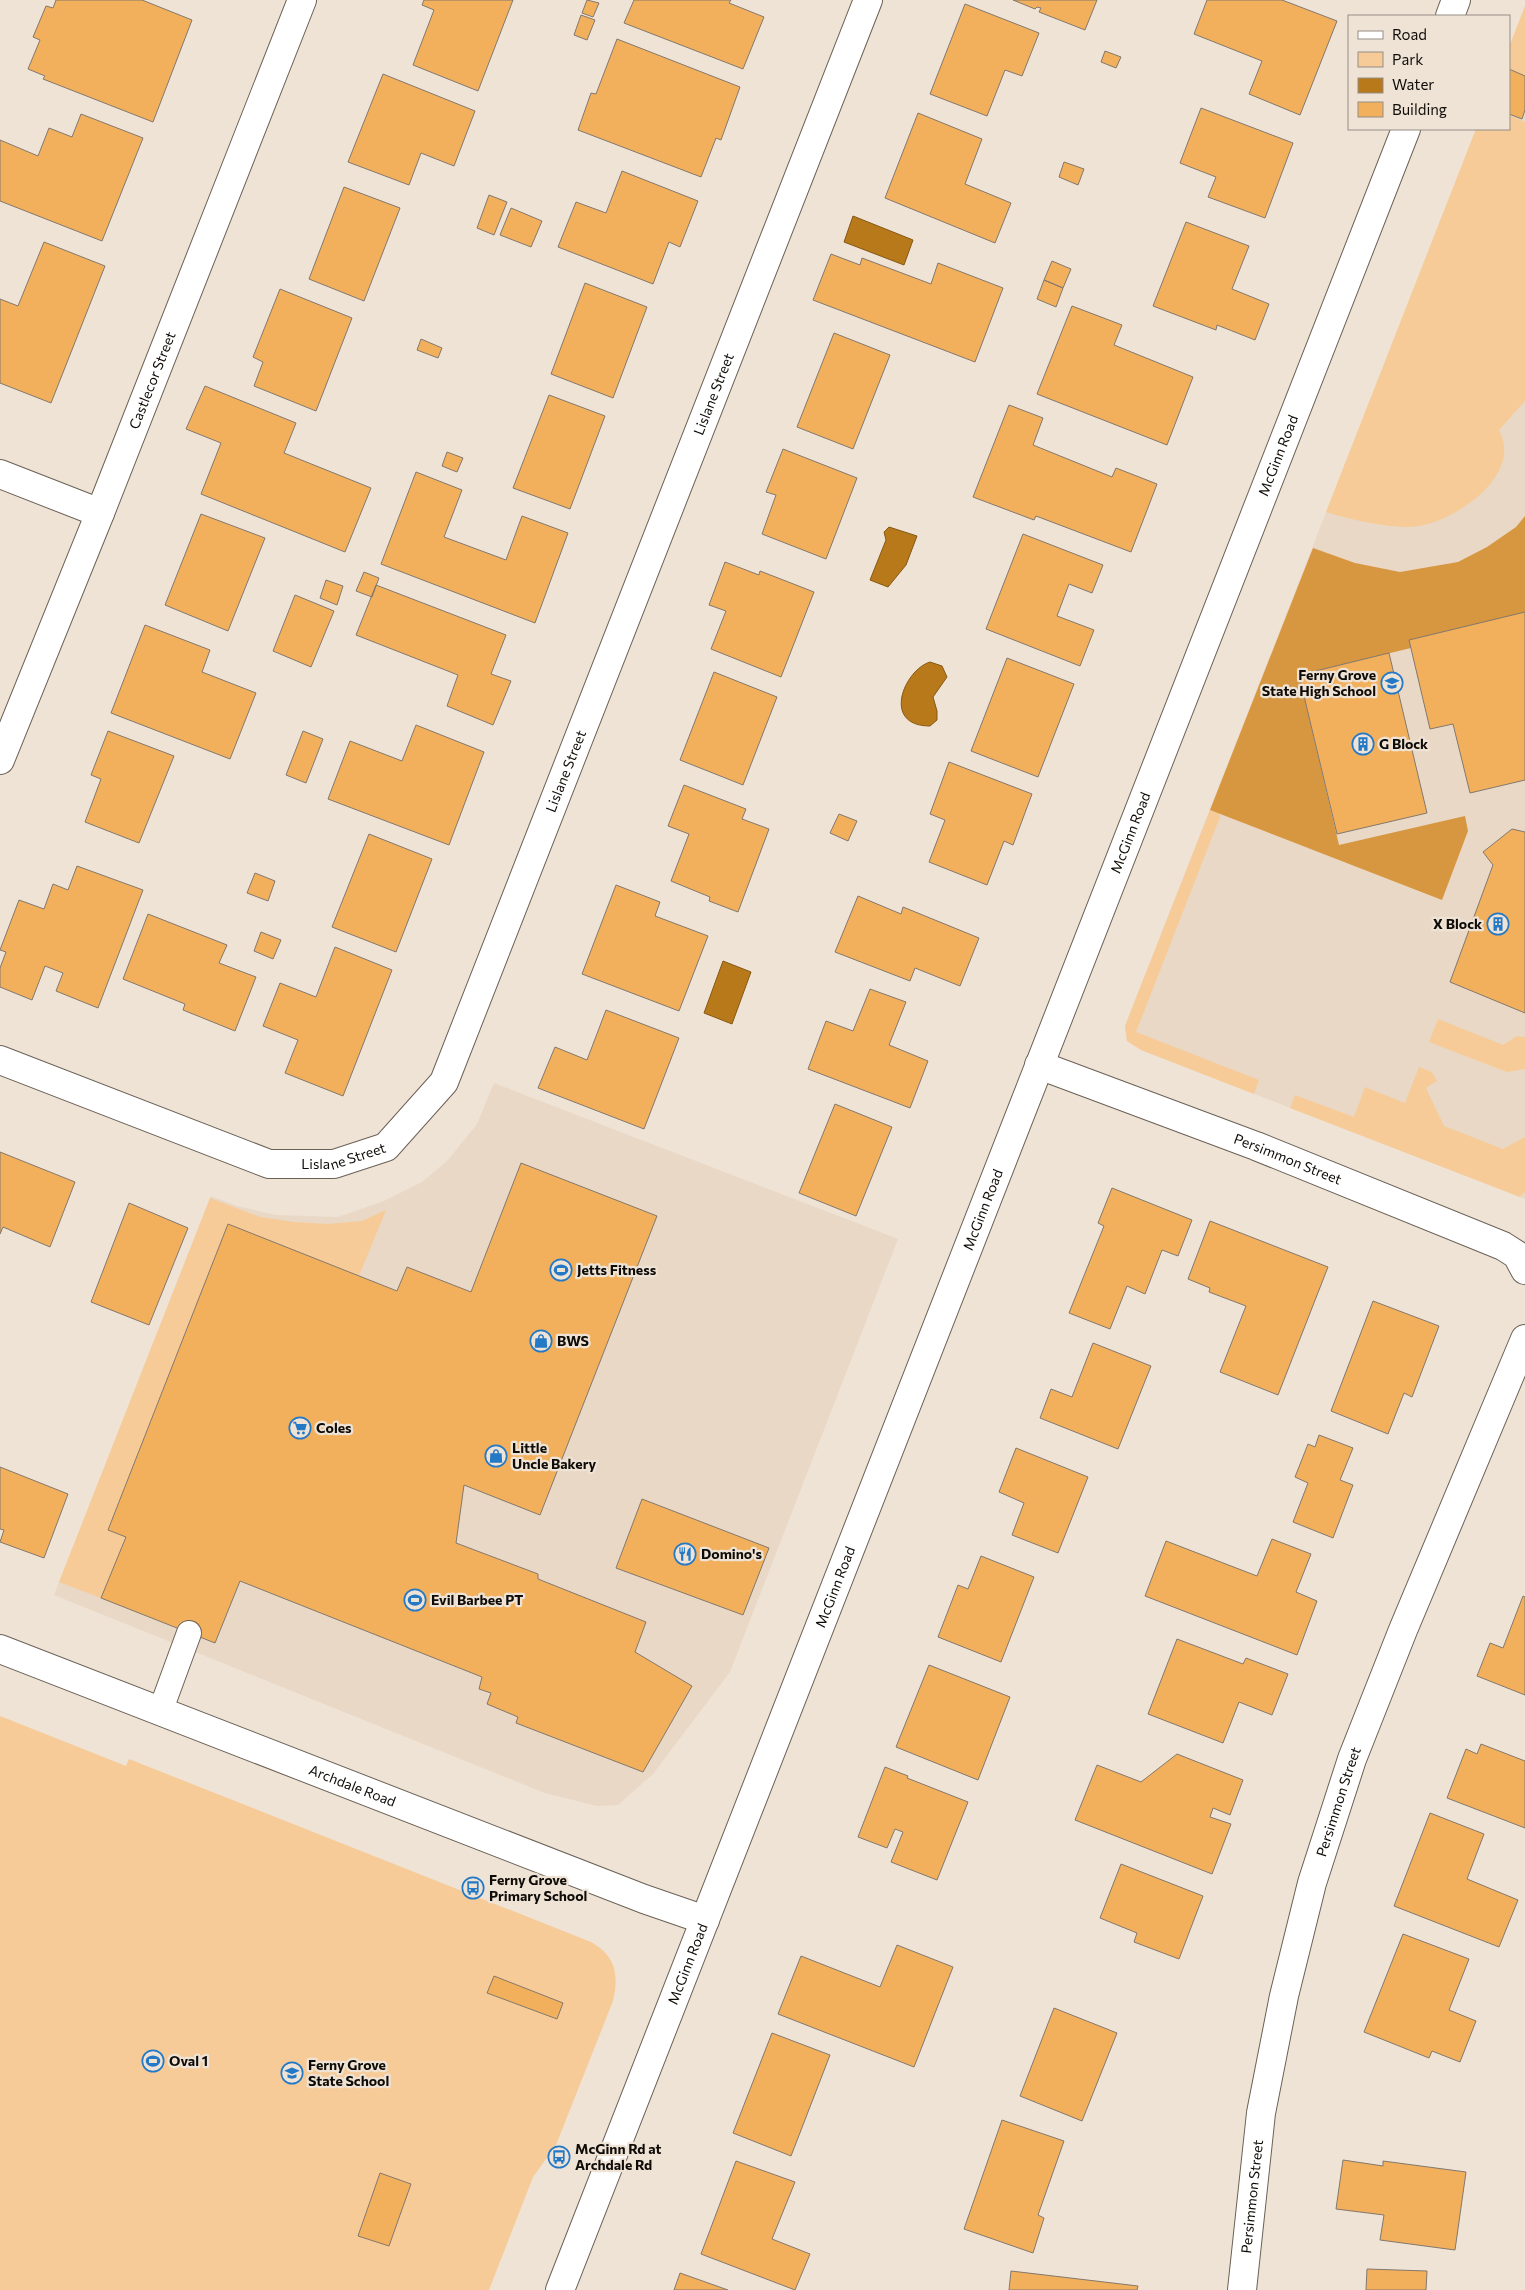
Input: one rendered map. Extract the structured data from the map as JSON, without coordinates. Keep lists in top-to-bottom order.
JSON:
{
  "streets": {
    "street": [
      "Castlecor Street",
      "Lislane Street",
      "McGinn Road",
      "Persimmon Street",
      "Archdale Road"
    ]
  },
  "crossings": [
    ["McGinn Road", "Persimmon Street"],
    ["McGinn Road", "Archdale Road"]
  ],
  "places": {
    "school or university": ["Ferny Grove State High School", "Ferny Grove State School"],
    "building": ["G Block", "X Block"],
    "sports": ["Jetts Fitness", "Evil Barbee PT", "Oval 1"],
    "shop": ["BWS", "Little Uncle Bakery"],
    "supermarket": ["Coles"],
    "restaurant": ["Domino's"],
    "bus stop": ["Ferny Grove Primary School", "McGinn Rd at Archdale Rd"]
  },
  "legend": [
    "Road",
    "Park",
    "Water",
    "Building"
  ]
}
